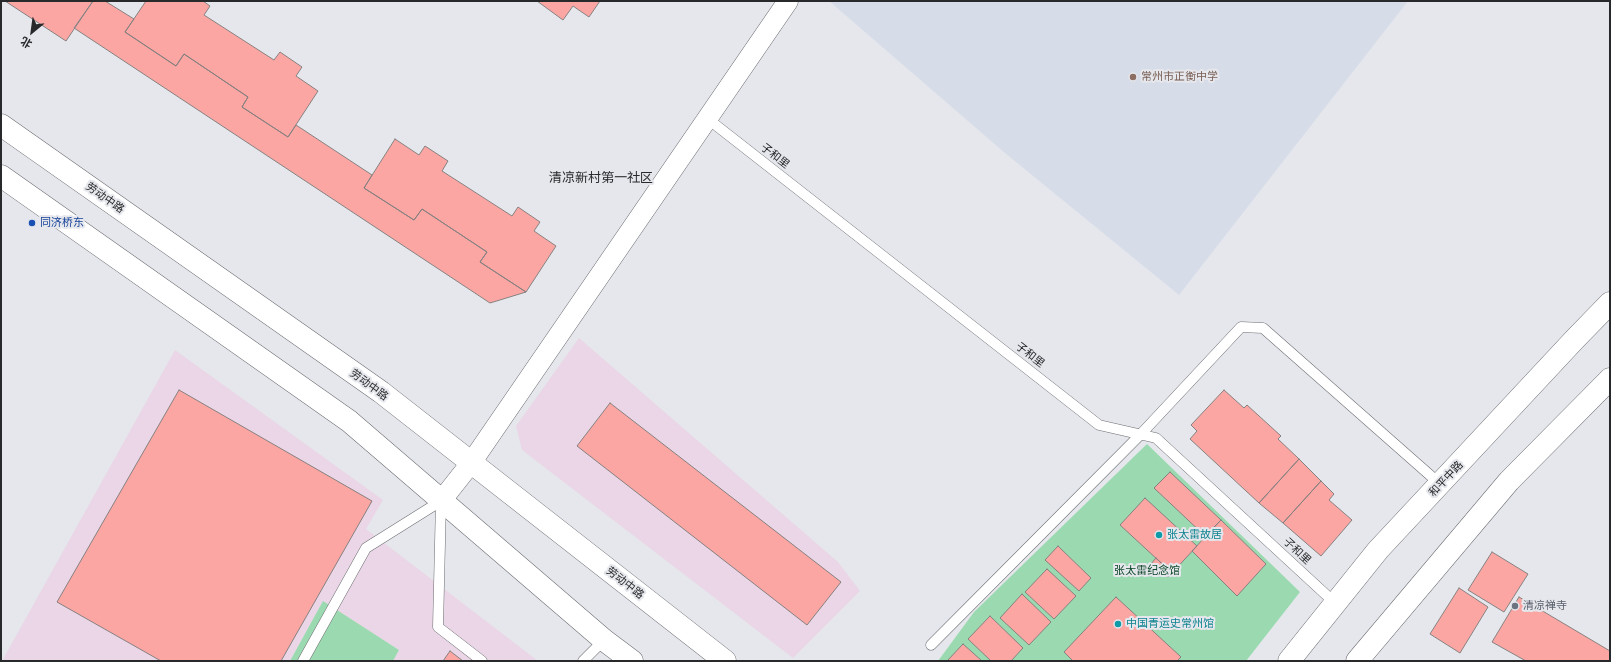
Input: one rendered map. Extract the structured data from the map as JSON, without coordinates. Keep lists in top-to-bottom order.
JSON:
{
  "streets": {
    "main road": ["劳动中路", "和平中路"],
    "lane": ["子和里"]
  },
  "crossings": [
    ["子和里", "和平中路"]
  ],
  "districts": ["清凉新村第一社区"],
  "parks": ["张太雷纪念馆"],
  "places": [
    "常州市正衡中学",
    "同济桥东",
    "张太雷故居",
    "清凉禅寺",
    "中国青运史常州馆"
  ],
  "north": "bottom left"
}
